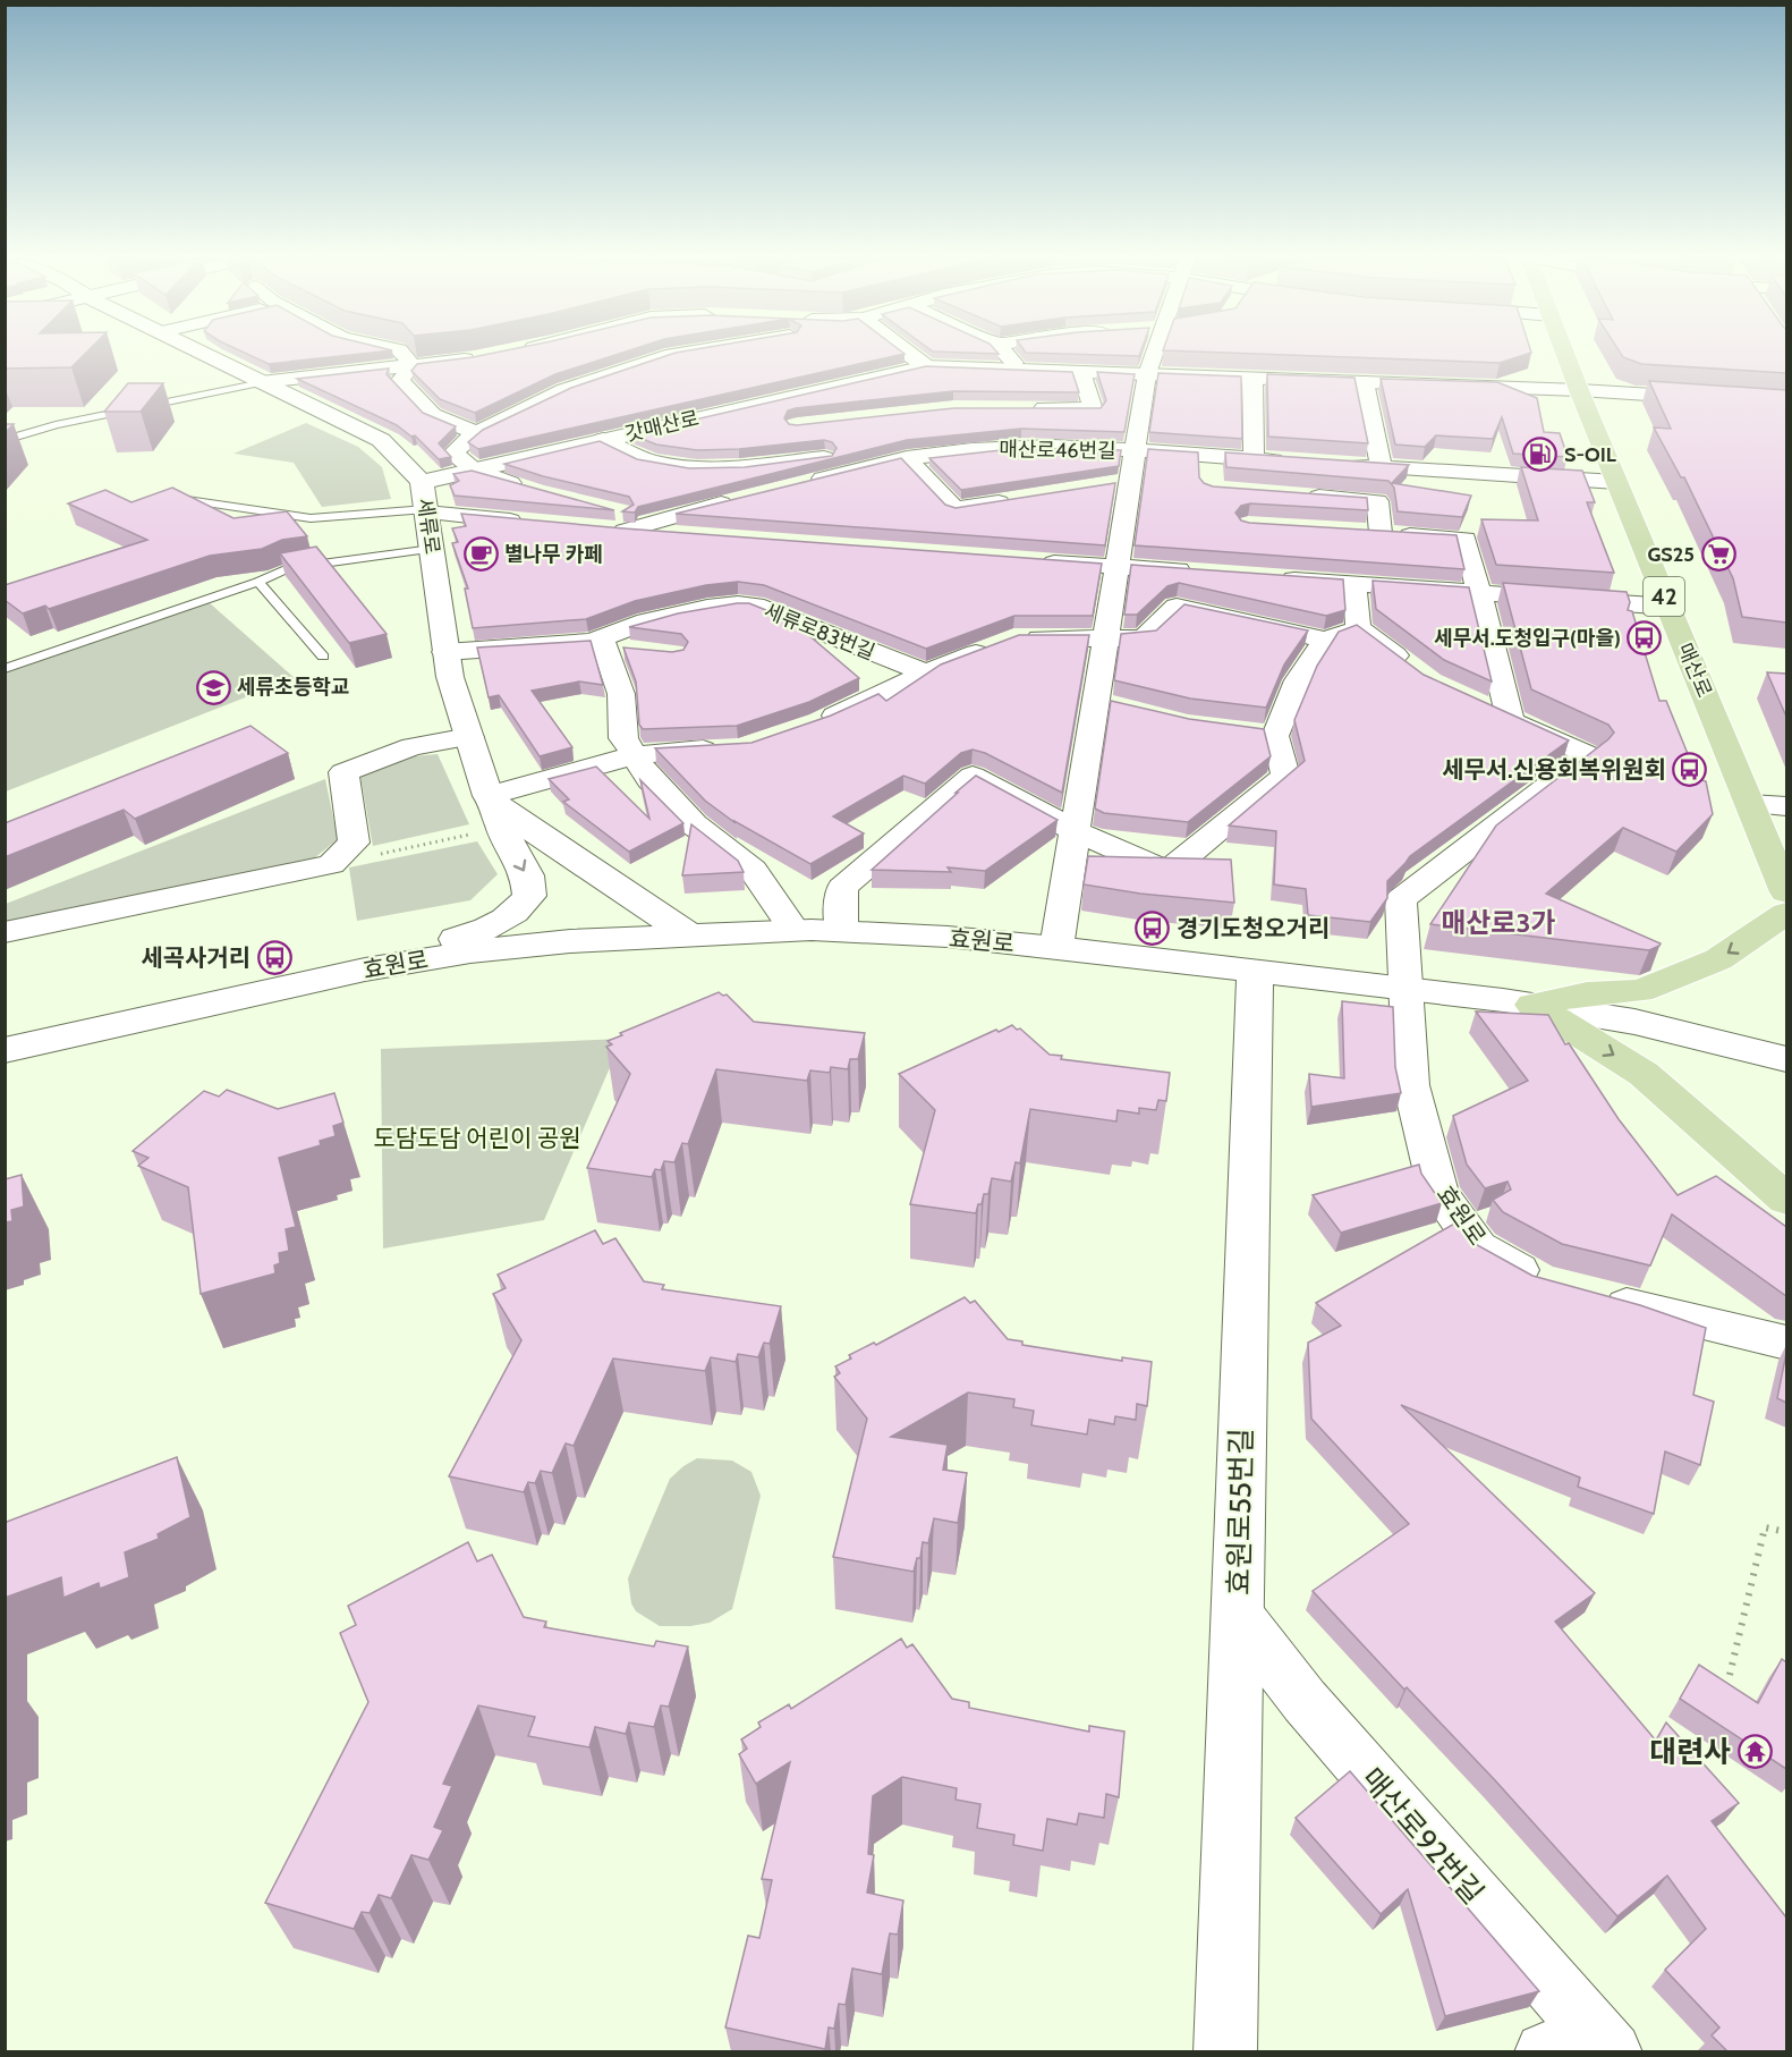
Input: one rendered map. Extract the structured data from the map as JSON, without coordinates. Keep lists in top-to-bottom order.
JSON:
{
  "streets": {
    "main road": ["42", "매산로"],
    "street": [
      "갓매산로",
      "매산로46번길",
      "세류로",
      "세류로83번길",
      "효원로",
      "효원로55번길",
      "매산로92번길"
    ]
  },
  "crossings": [
    ["갓매산로", "매산로46번길"],
    ["갓매산로", "세류로"],
    ["갓매산로", "매산로"],
    ["세류로", "세류로83번길"],
    ["세류로", "효원로"],
    ["효원로", "효원로55번길"],
    ["효원로55번길", "매산로92번길"]
  ],
  "districts": ["매산로3가"],
  "parks": ["도담도담 어린이 공원"],
  "places": {
    "fuel station": ["S-OIL"],
    "cafe": ["별나무 카페"],
    "supermarket": ["GS25"],
    "bus stop": [
      "세무서.도청입구(마을)",
      "세무서.신용회복위원회",
      "경기도청오거리",
      "세곡사거리"
    ],
    "school or university": ["세류초등학교"],
    "temple": ["대련사"]
  }
}
